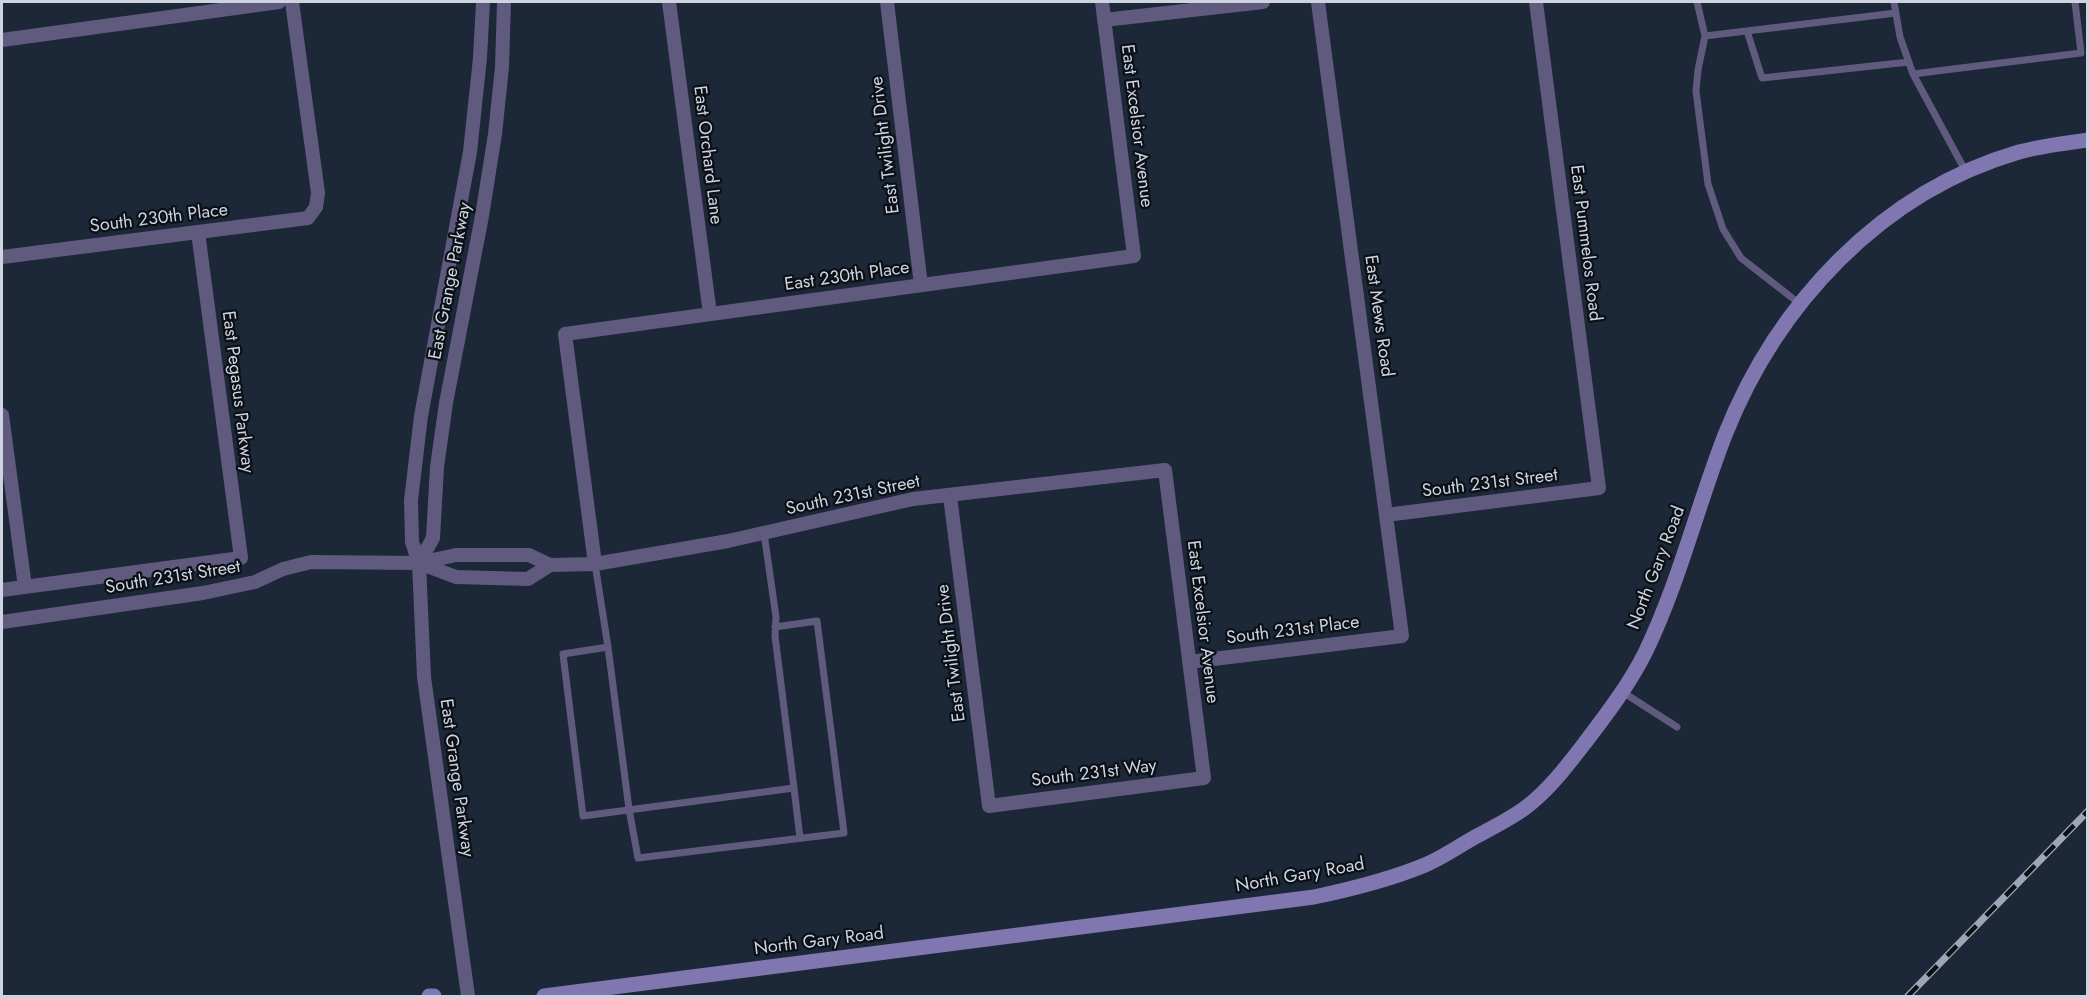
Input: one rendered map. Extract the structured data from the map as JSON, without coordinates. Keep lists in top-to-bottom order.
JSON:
{
  "streets": {
    "main road": ["North Gary Road"],
    "street": [
      "East Excelsior Avenue",
      "East Twilight Drive",
      "East Orchard Lane",
      "South 230th Place",
      "East Pummelos Road",
      "East 230th Place",
      "East Grange Parkway",
      "East Mews Road",
      "East Pegasus Parkway",
      "South 231st Street",
      "South 231st Place",
      "South 231st Way"
    ]
  },
  "crossings": [
    ["East Excelsior Avenue", "East 230th Place"],
    ["East Excelsior Avenue", "South 231st Street"],
    ["East Excelsior Avenue", "South 231st Place"],
    ["East Excelsior Avenue", "South 231st Way"],
    ["East Twilight Drive", "East 230th Place"],
    ["East Twilight Drive", "South 231st Street"],
    ["East Twilight Drive", "South 231st Way"],
    ["East Orchard Lane", "East 230th Place"],
    ["South 230th Place", "East Pegasus Parkway"],
    ["East Pummelos Road", "South 231st Street"],
    ["East 230th Place", "South 231st Street"],
    ["East Grange Parkway", "South 231st Street"],
    ["East Mews Road", "South 231st Street"],
    ["East Mews Road", "South 231st Place"],
    ["East Pegasus Parkway", "South 231st Street"]
  ]
}
